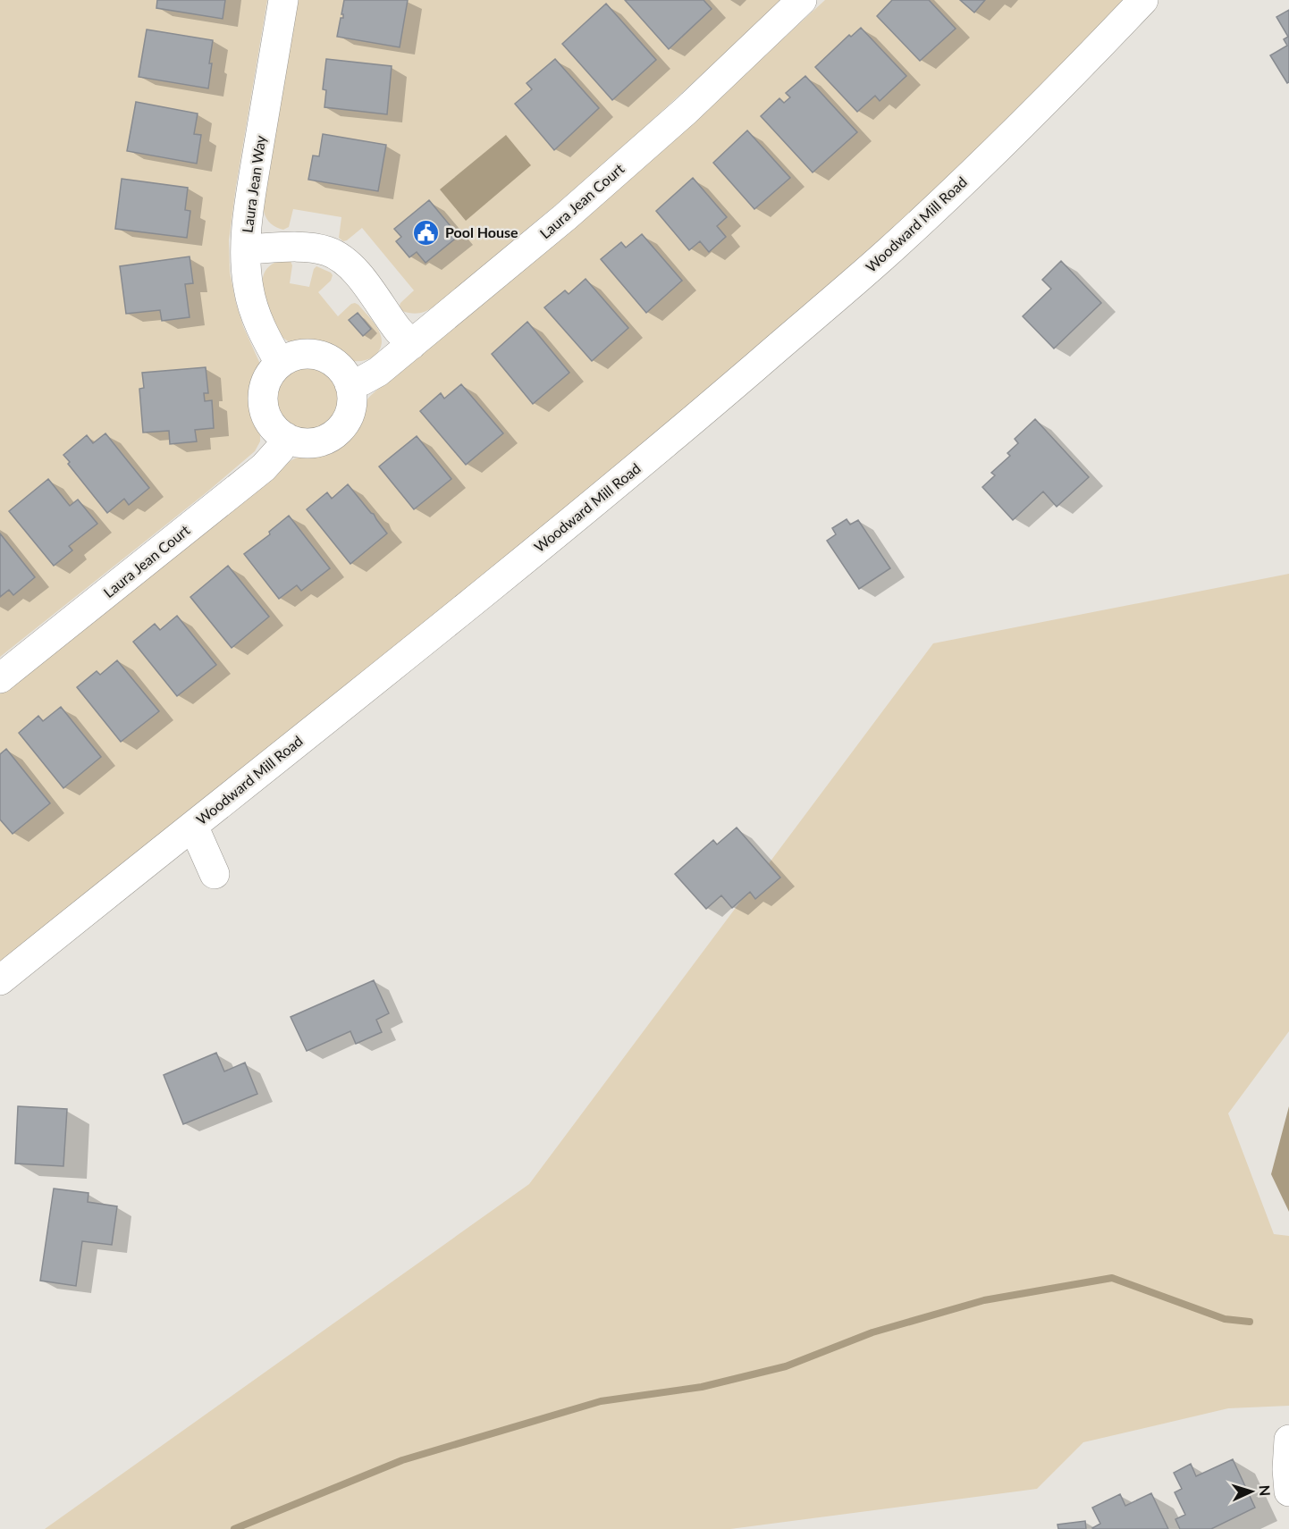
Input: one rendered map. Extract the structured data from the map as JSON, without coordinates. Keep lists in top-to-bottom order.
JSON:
{
  "streets": {
    "street": ["Laura Jean Way", "Laura Jean Court", "Woodward Mill Road"]
  },
  "crossings": [
    ["Laura Jean Way", "Laura Jean Court"]
  ],
  "places": {
    "public building": ["Pool House"]
  },
  "north": "right"
}
